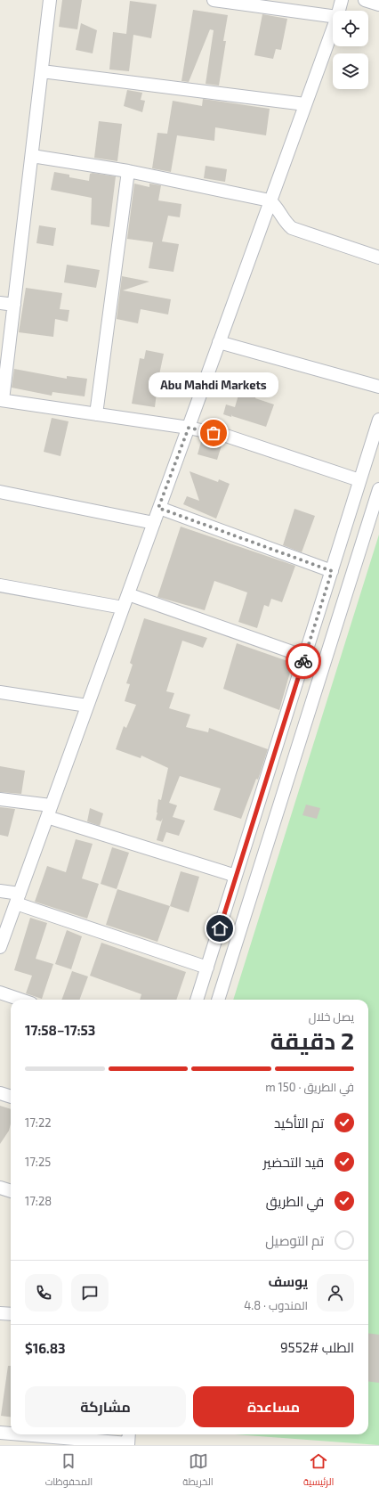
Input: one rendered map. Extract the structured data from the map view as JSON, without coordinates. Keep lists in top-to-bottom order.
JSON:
{
  "places": ["Abu Mahdi Markets"],
  "page": {
    "bubble": "Abu Mahdi Markets",
    "heading": ["2 دقيقة", "يصل خلال", "17:53–17:58"],
    "panel": [
      "يوسف",
      "المندوب · 4.8",
      "الطلب #9552",
      "$16.83"
    ],
    "bar": "في الطريق · 150 m",
    "list": [
      ["تم التأكيد", "17:22"],
      ["قيد التحضير", "17:25"],
      ["في الطريق", "17:28"],
      "تم التوصيل"
    ],
    "buttons": ["مساعدة", "مشاركة"],
    "tabs": ["الرئيسية", "الخريطة", "المحفوظات"]
  }
}
